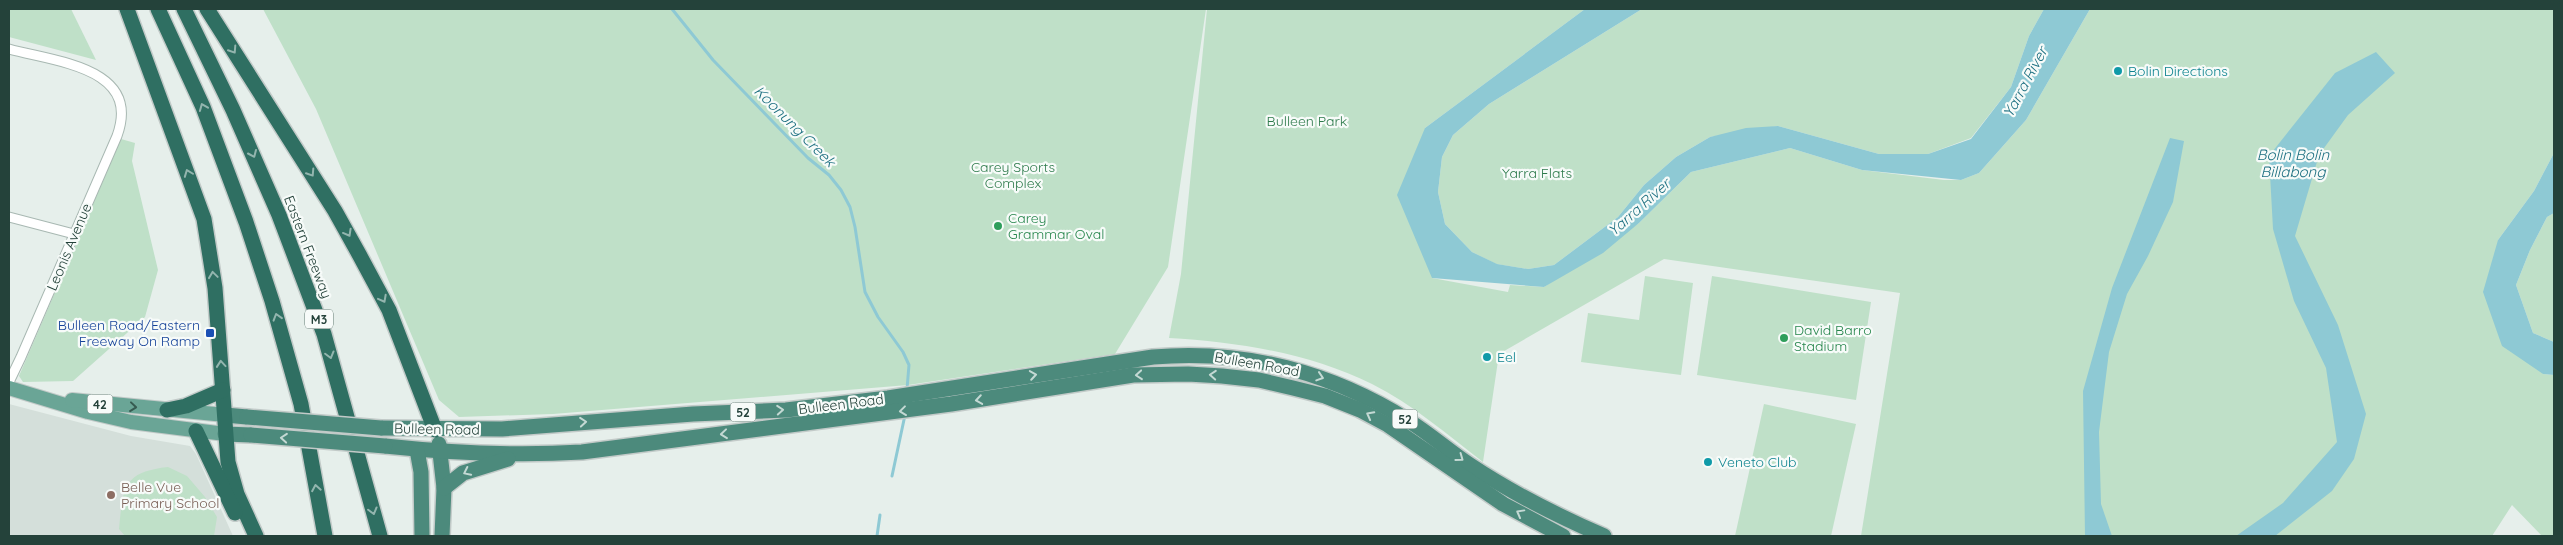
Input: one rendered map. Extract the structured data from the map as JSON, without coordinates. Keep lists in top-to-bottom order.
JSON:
{
  "streets": {
    "highway": [
      "Eastern Freeway",
      "M3",
      "Bulleen Road",
      "42",
      "52"
    ],
    "street": ["Leonis Avenue"]
  },
  "crossings": [
    ["Leonis Avenue", "Bulleen Road"]
  ],
  "water": ["Yarra River", "Koonung Creek", "Bolin Bolin Billabong"],
  "parks": ["Bulleen Park", "Carey Sports Complex", "Yarra Flats"],
  "places": {
    "other": [
      "Bolin Directions",
      "Carey Grammar Oval",
      "David Barro Stadium",
      "Eel",
      "Veneto Club",
      "Belle Vue Primary School"
    ],
    "transit": ["Bulleen Road/Eastern Freeway On Ramp"]
  }
}
